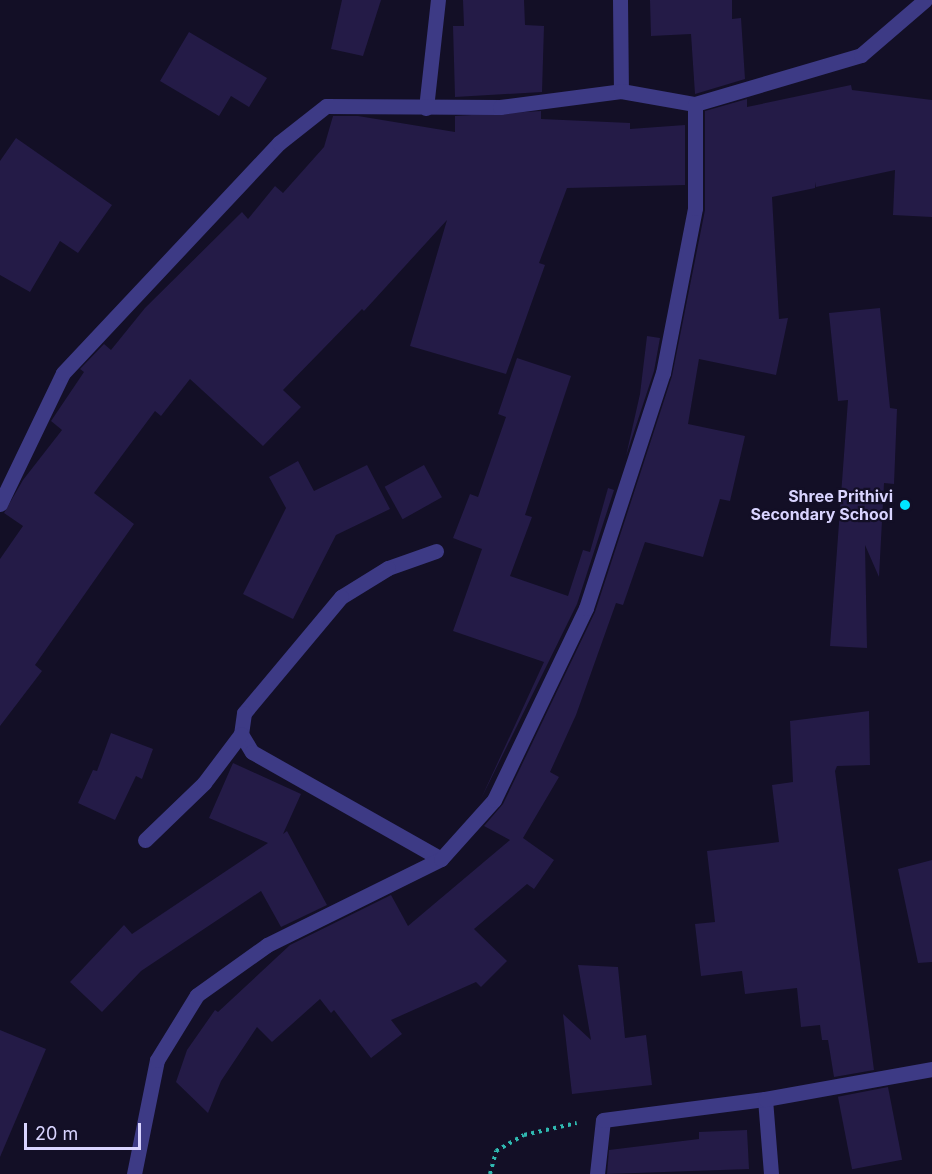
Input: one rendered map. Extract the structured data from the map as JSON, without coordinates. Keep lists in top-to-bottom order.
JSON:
{
  "places": ["Shree Prithivi Secondary School"],
  "scale_bar": "20 m"
}
